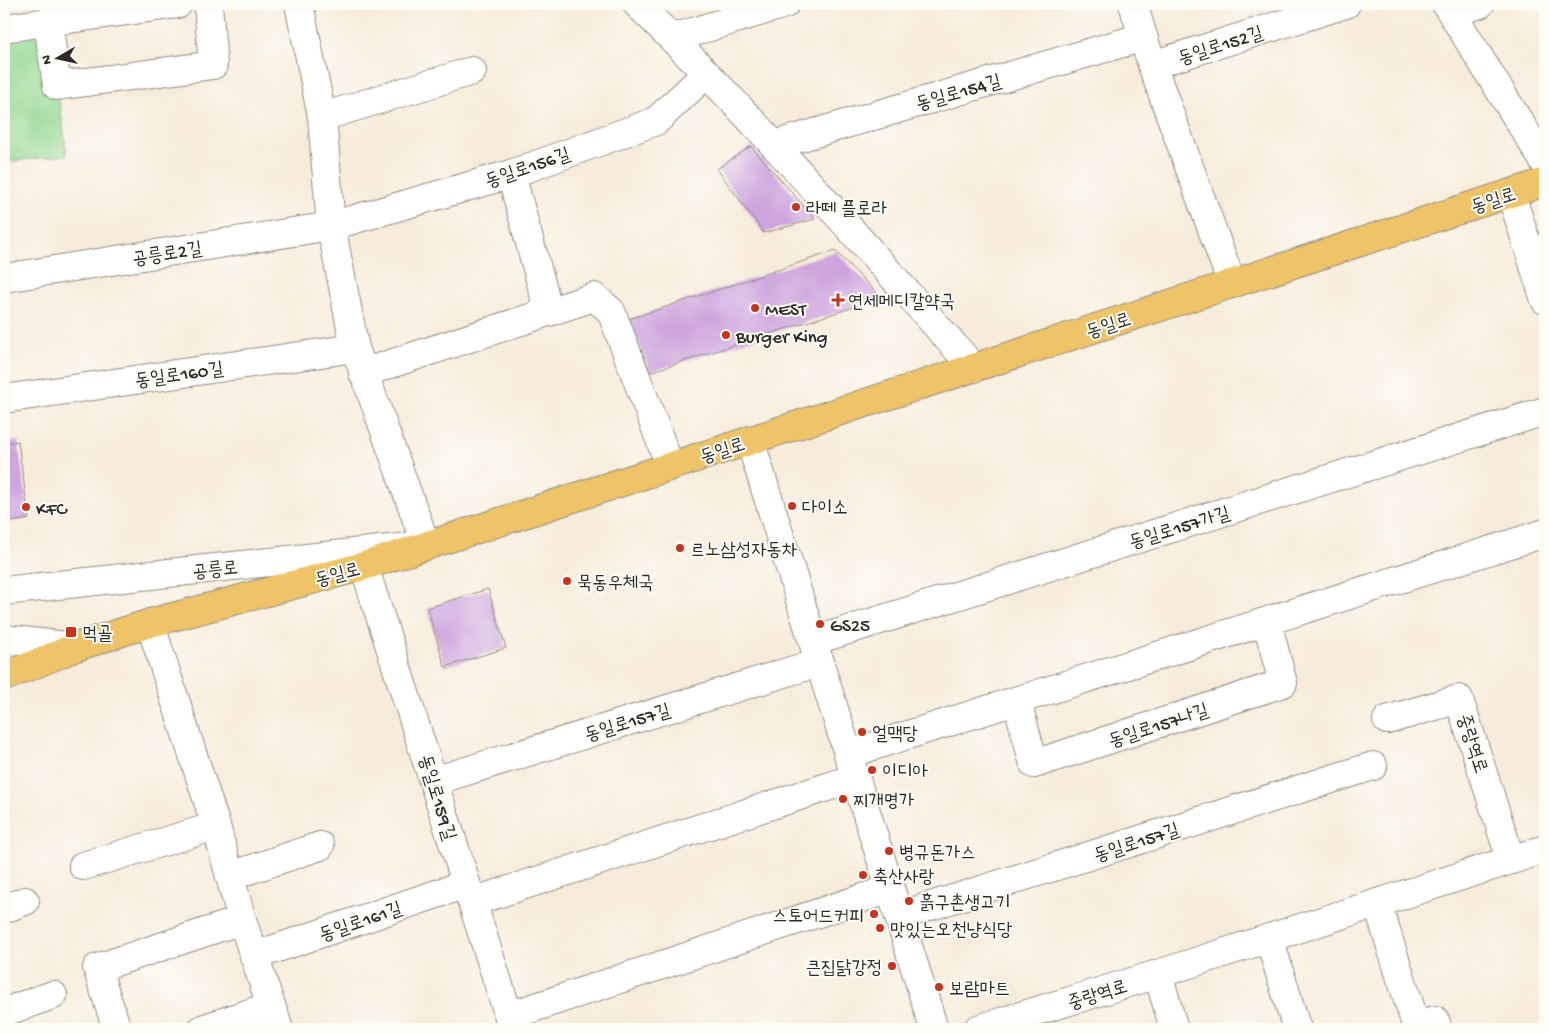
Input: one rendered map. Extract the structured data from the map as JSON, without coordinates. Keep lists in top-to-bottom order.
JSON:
{
  "streets": {
    "main road": ["동일로"],
    "street": [
      "동일로152길",
      "동일로154길",
      "동일로156길",
      "공릉로2길",
      "동일로160길",
      "동일로157가길",
      "공릉로",
      "동일로157길",
      "동일로157나길",
      "중랑역로",
      "동일로159길",
      "동일로161길"
    ]
  },
  "crossings": [
    ["동일로156길", "공릉로2길"],
    ["동일로", "동일로160길"],
    ["동일로", "공릉로"],
    ["동일로", "동일로159길"],
    ["동일로157가길", "동일로157길"],
    ["동일로157길", "동일로159길"],
    ["동일로159길", "동일로161길"]
  ],
  "places": {
    "other": [
      "라떼 플로라",
      "MEST",
      "Burger King",
      "다이소",
      "KFC",
      "르노삼성자동차",
      "묵동우체국",
      "GS25",
      "얼맥당",
      "이디아",
      "찌개명가",
      "병규돈가스",
      "축산사랑",
      "흙구촌생고기",
      "스토어드커피",
      "맛있는오천냥식당",
      "큰집닭강정",
      "보람마트"
    ],
    "health": ["연세메디칼약국"],
    "transit": ["먹골"]
  },
  "north": "left"
}
